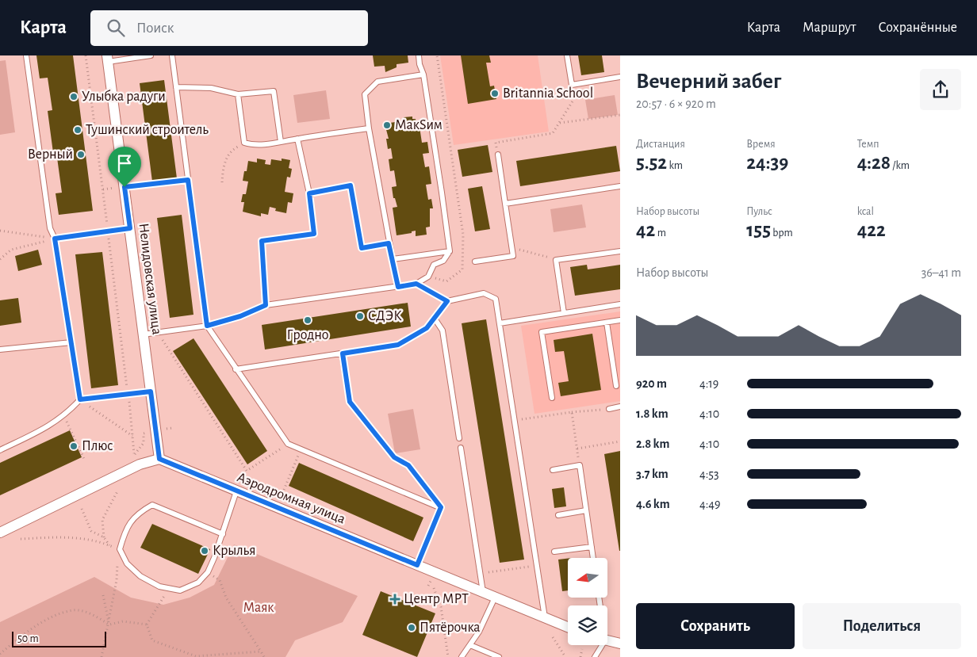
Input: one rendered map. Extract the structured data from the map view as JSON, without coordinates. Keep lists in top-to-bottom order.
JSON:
{
  "streets": {
    "street": ["Нелидовская улица", "Аэродромная улица"]
  },
  "crossings": [
    ["Нелидовская улица", "Аэродромная улица"]
  ],
  "parks": ["Маяк"],
  "places": {
    "other": [
      "Britannia School",
      "Улыбка радуги",
      "МакSим",
      "Тушинский строитель",
      "Верный",
      "СДЭК",
      "Гродно",
      "Плюс",
      "Крылья",
      "Пятёрочка"
    ],
    "health": ["Центр МРТ"]
  },
  "scale_bar": "50 m",
  "north": "left",
  "page": {
    "header": "Карта",
    "search": "Поиск",
    "nav": ["Карта", "Маршрут", "Сохранённые"],
    "heading": ["Вечерний забег", "20:57 · 6 × 920 m"],
    "stats": [
      ["Дистанция", "5.52 km"],
      ["Время", "24:39"],
      ["Темп", "4:28 /km"],
      ["Набор высоты", "42 m"],
      ["Пульс", "155 bpm"],
      ["kcal", "422"]
    ],
    "chart": ["Набор высоты", "36–41 m"],
    "list": [
      {
        "name": "920 m",
        "note": "4:19"
      },
      {
        "name": "1.8 km",
        "note": "4:10"
      },
      {
        "name": "2.8 km",
        "note": "4:10"
      },
      {
        "name": "3.7 km",
        "note": "4:53"
      },
      {
        "name": "4.6 km",
        "note": "4:49"
      }
    ],
    "buttons": ["Сохранить", "Поделиться"],
    "scale": "50 m"
  }
}
